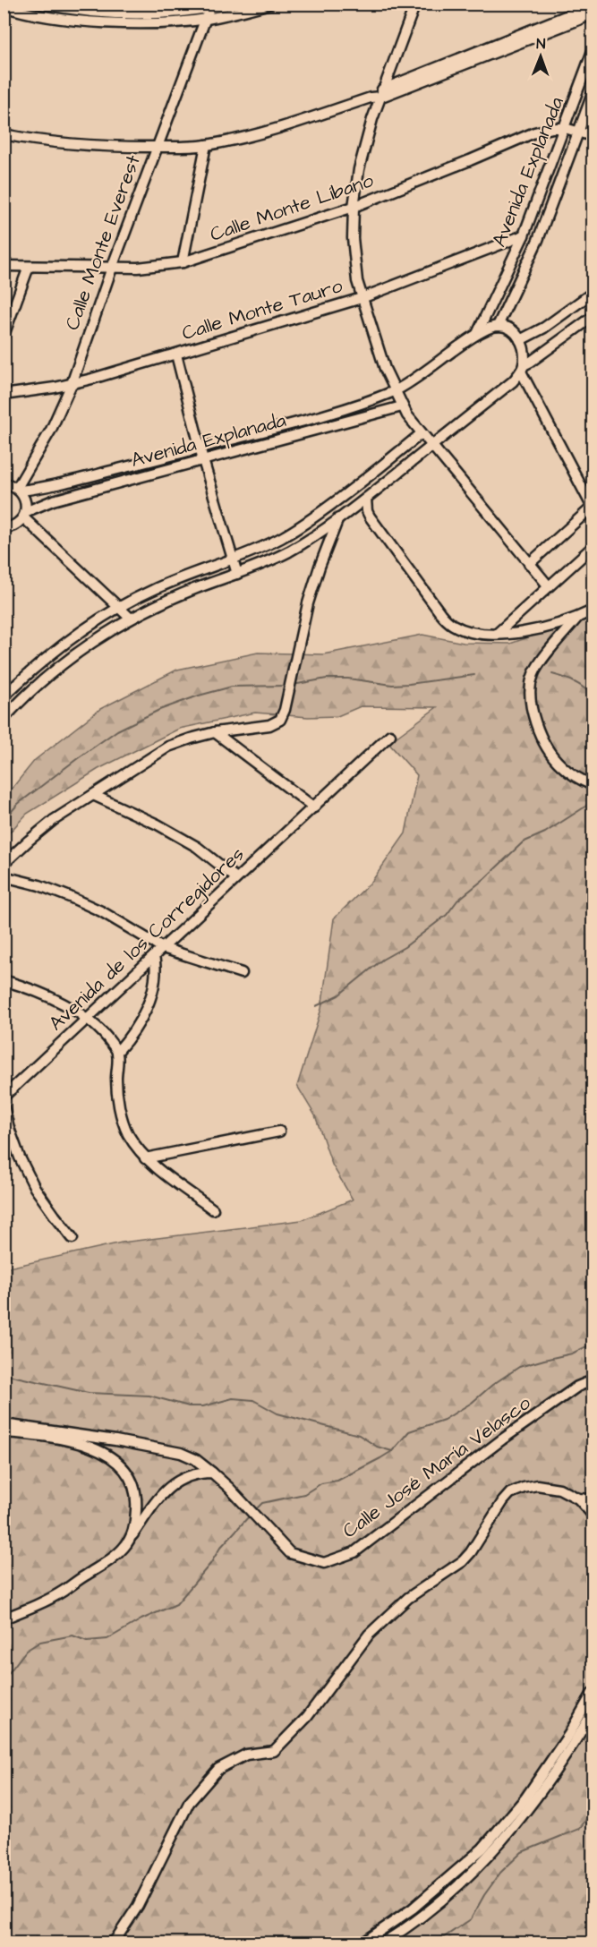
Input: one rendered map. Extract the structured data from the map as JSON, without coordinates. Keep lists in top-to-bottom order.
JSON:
{
  "streets": {
    "street": [
      "Avenida Explanada",
      "Calle Monte Líbano",
      "Calle Monte Everest",
      "Calle Monte Tauro",
      "Avenida de los Corregidores",
      "Calle José María Velasco"
    ]
  },
  "crossings": [
    ["Avenida Explanada", "Calle Monte Líbano"],
    ["Avenida Explanada", "Calle Monte Everest"],
    ["Avenida Explanada", "Calle Monte Tauro"],
    ["Calle Monte Líbano", "Calle Monte Everest"],
    ["Calle Monte Everest", "Calle Monte Tauro"]
  ],
  "north": "top"
}
